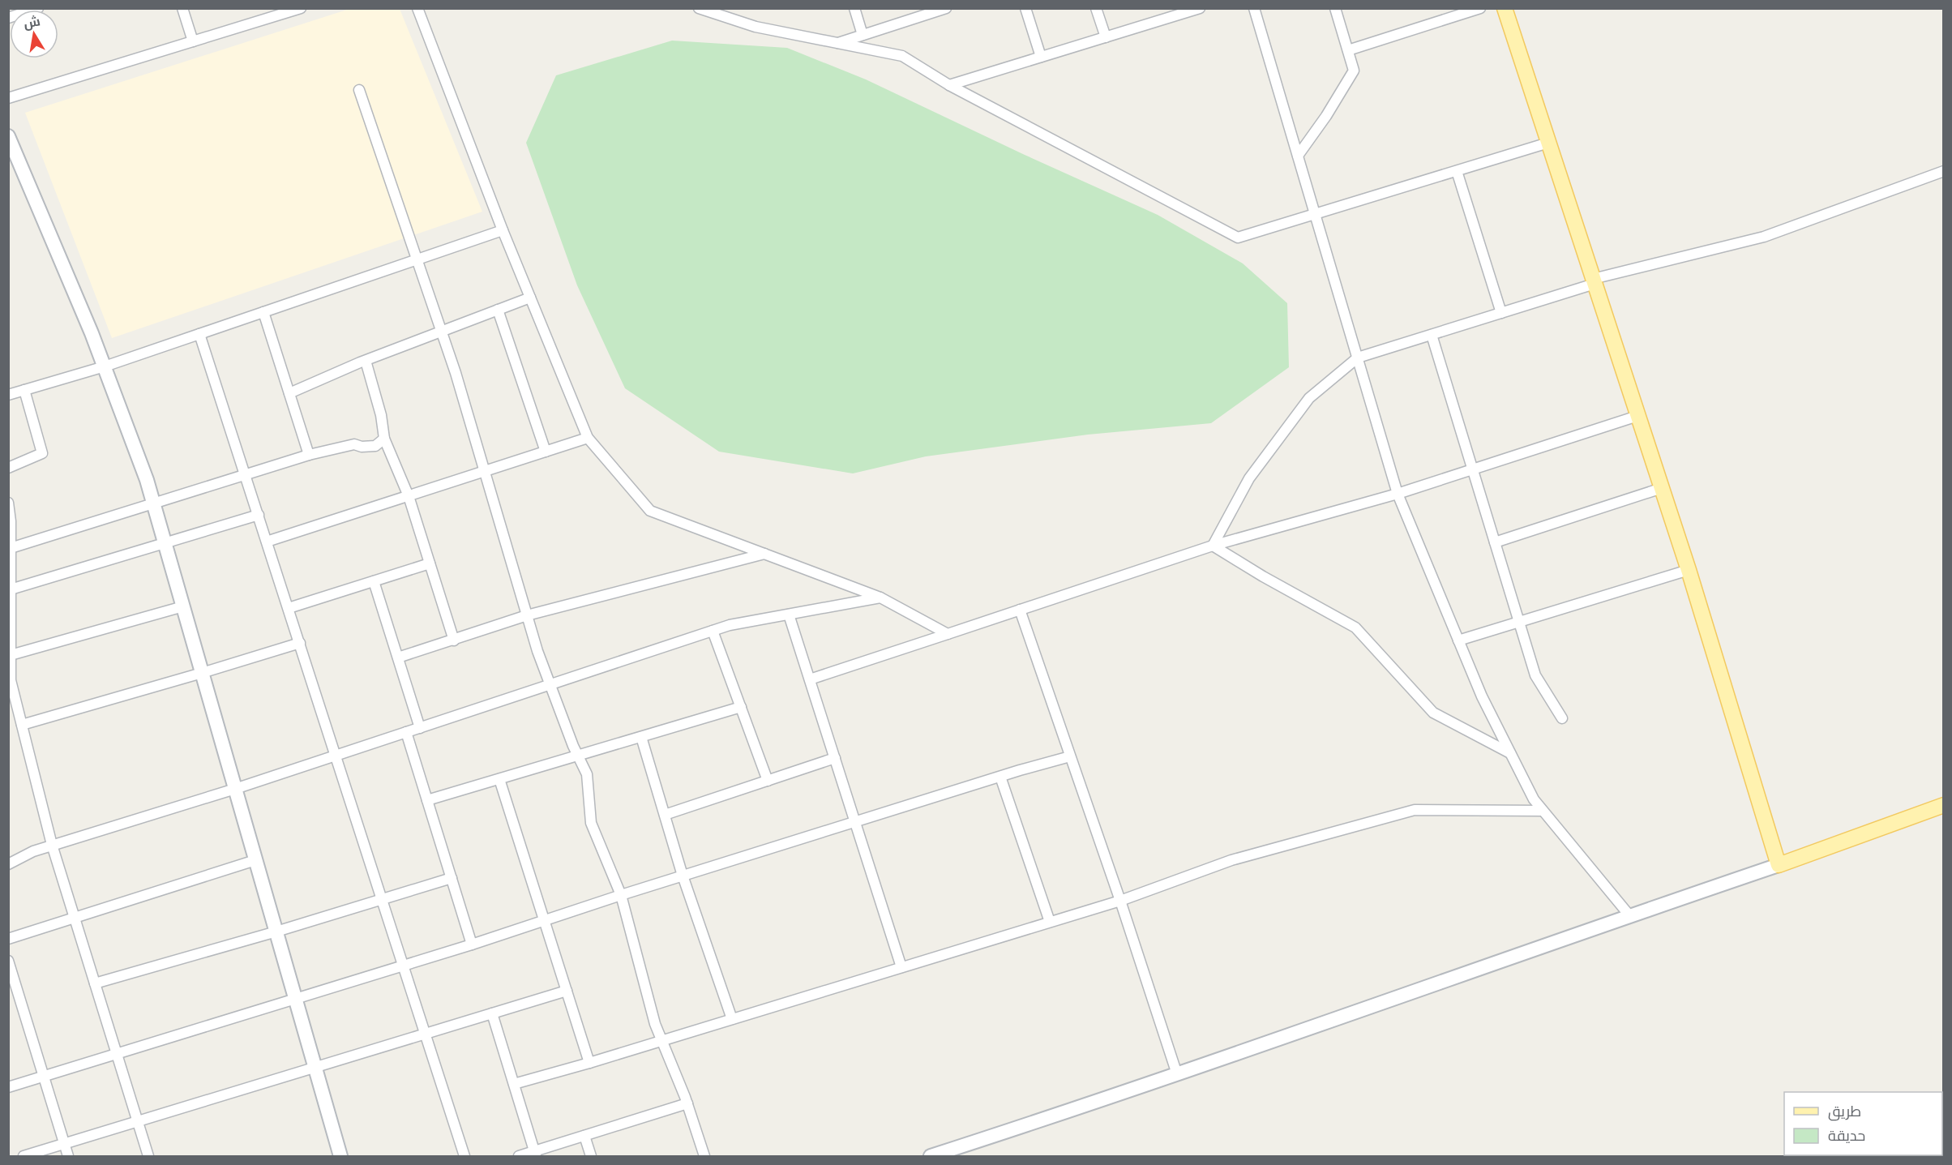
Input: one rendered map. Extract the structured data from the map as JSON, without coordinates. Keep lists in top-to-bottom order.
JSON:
{
  "legend": ["طريق", "حديقة"],
  "north": "top"
}
